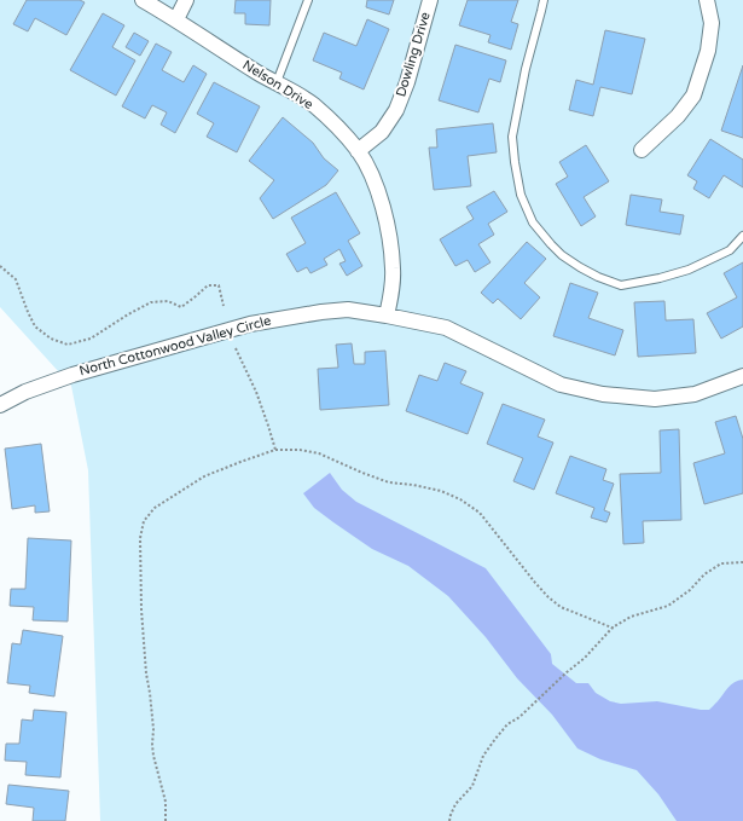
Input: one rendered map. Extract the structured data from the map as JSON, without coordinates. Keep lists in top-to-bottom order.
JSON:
{
  "streets": {
    "street": ["Dowling Drive", "Nelson Drive", "North Cottonwood Valley Circle"]
  },
  "crossings": [
    ["Dowling Drive", "Nelson Drive"],
    ["Nelson Drive", "North Cottonwood Valley Circle"]
  ]
}
